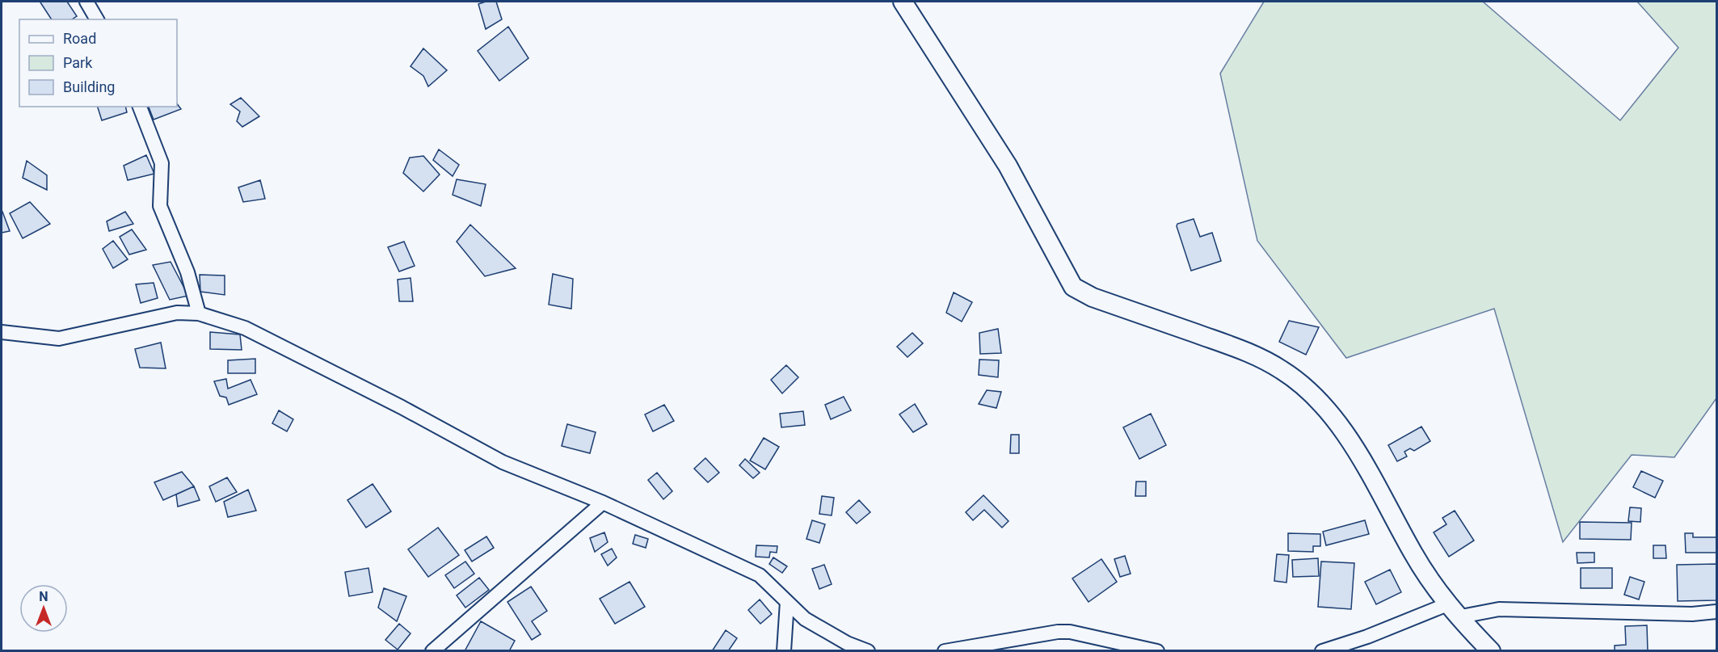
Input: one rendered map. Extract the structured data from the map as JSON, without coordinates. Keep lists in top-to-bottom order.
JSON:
{
  "legend": ["Road", "Park", "Building"],
  "north": "top"
}
